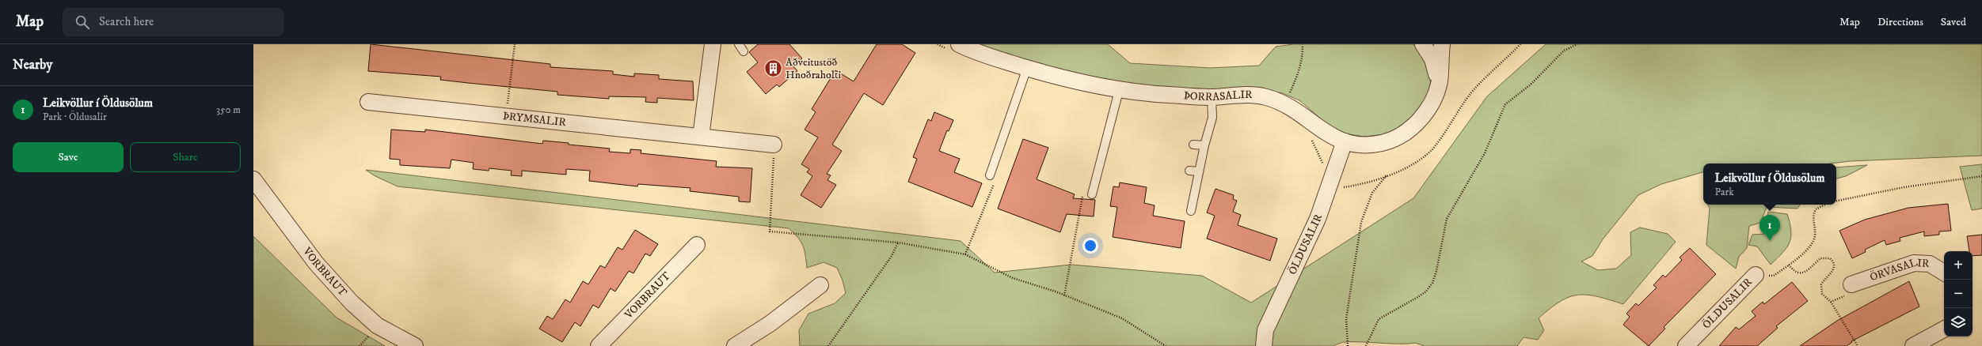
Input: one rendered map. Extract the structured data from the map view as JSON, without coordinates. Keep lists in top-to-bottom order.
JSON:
{
  "streets": {
    "street": [
      "ÞORRASALIR",
      "ÞRYMSALIR",
      "ÖLDUSALIR",
      "VORBRAUT",
      "ÖRVASALIR"
    ]
  },
  "crossings": [
    ["ÞORRASALIR", "ÖLDUSALIR"]
  ],
  "places": {
    "building": ["Aðveitustöð Hnoðraholti"]
  },
  "page": {
    "header": "Map",
    "search": "Search here",
    "nav": ["Map", "Directions", "Saved"],
    "heading": "Nearby",
    "list": [
      {
        "mark": "1",
        "name": "Leikvöllur í Öldusölum",
        "note": "Park · Öldusalir",
        "value": "350 m"
      }
    ],
    "buttons": ["Save", "Share"],
    "popup": ["Leikvöllur í Öldusölum", "Park"],
    "pins": "1",
    "map_buttons": ["+", "−"]
  }
}
